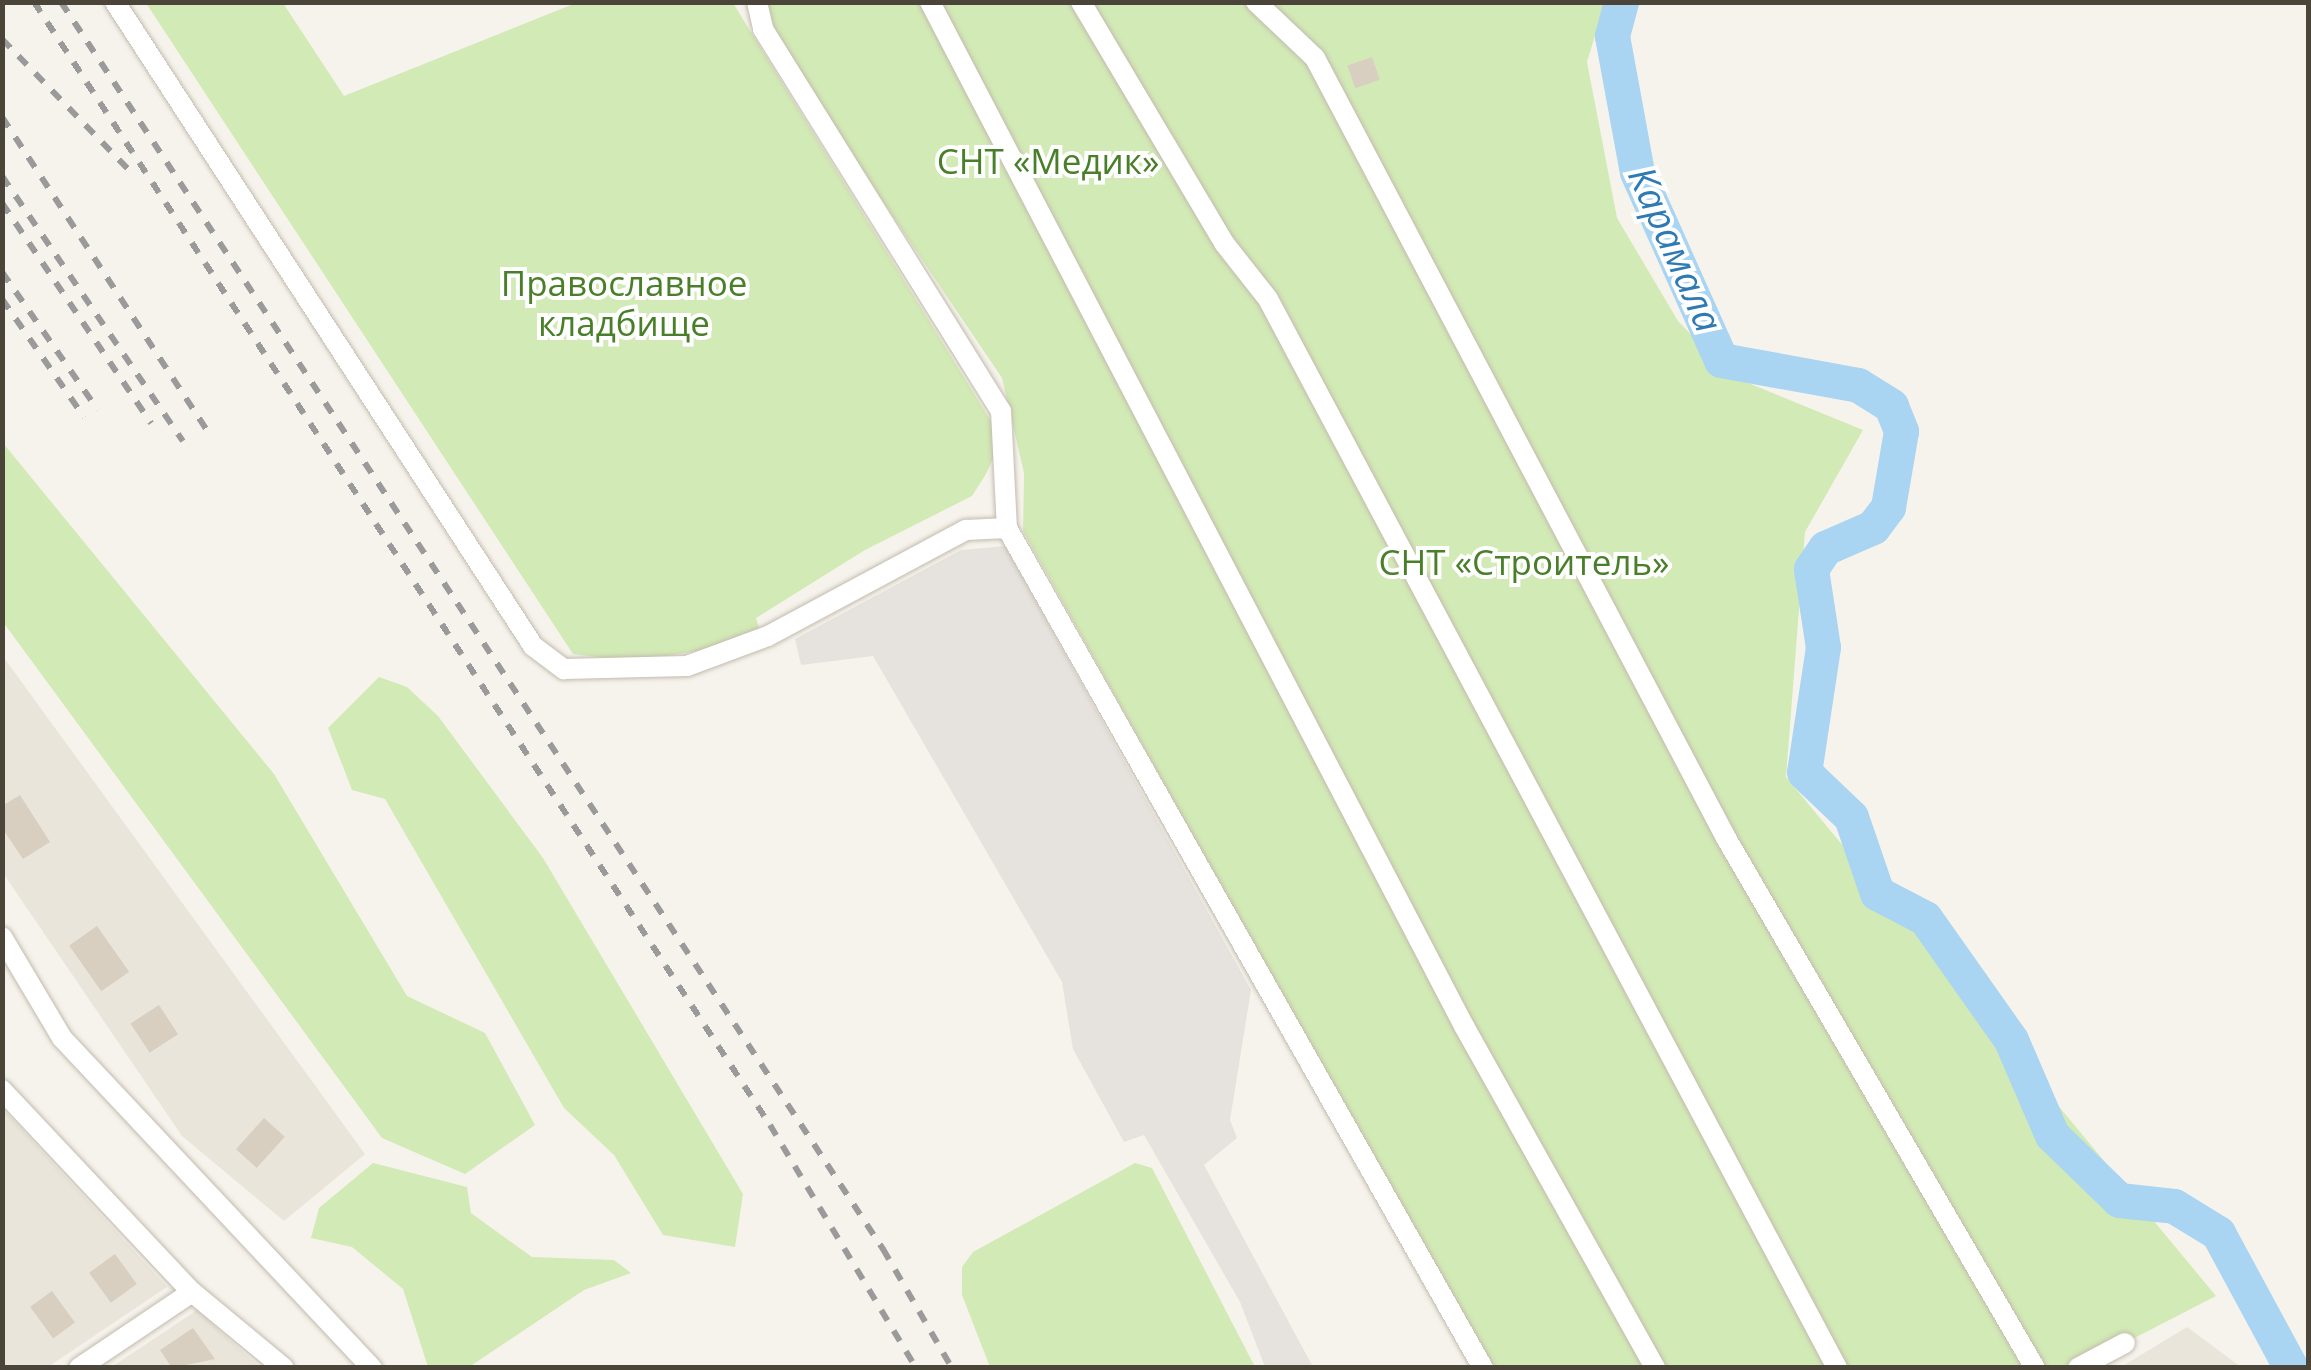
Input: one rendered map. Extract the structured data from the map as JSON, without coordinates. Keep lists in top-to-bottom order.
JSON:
{
  "water": ["Карамала"],
  "parks": ["СНТ «Медик»", "Православное кладбище", "СНТ «Строитель»"]
}
